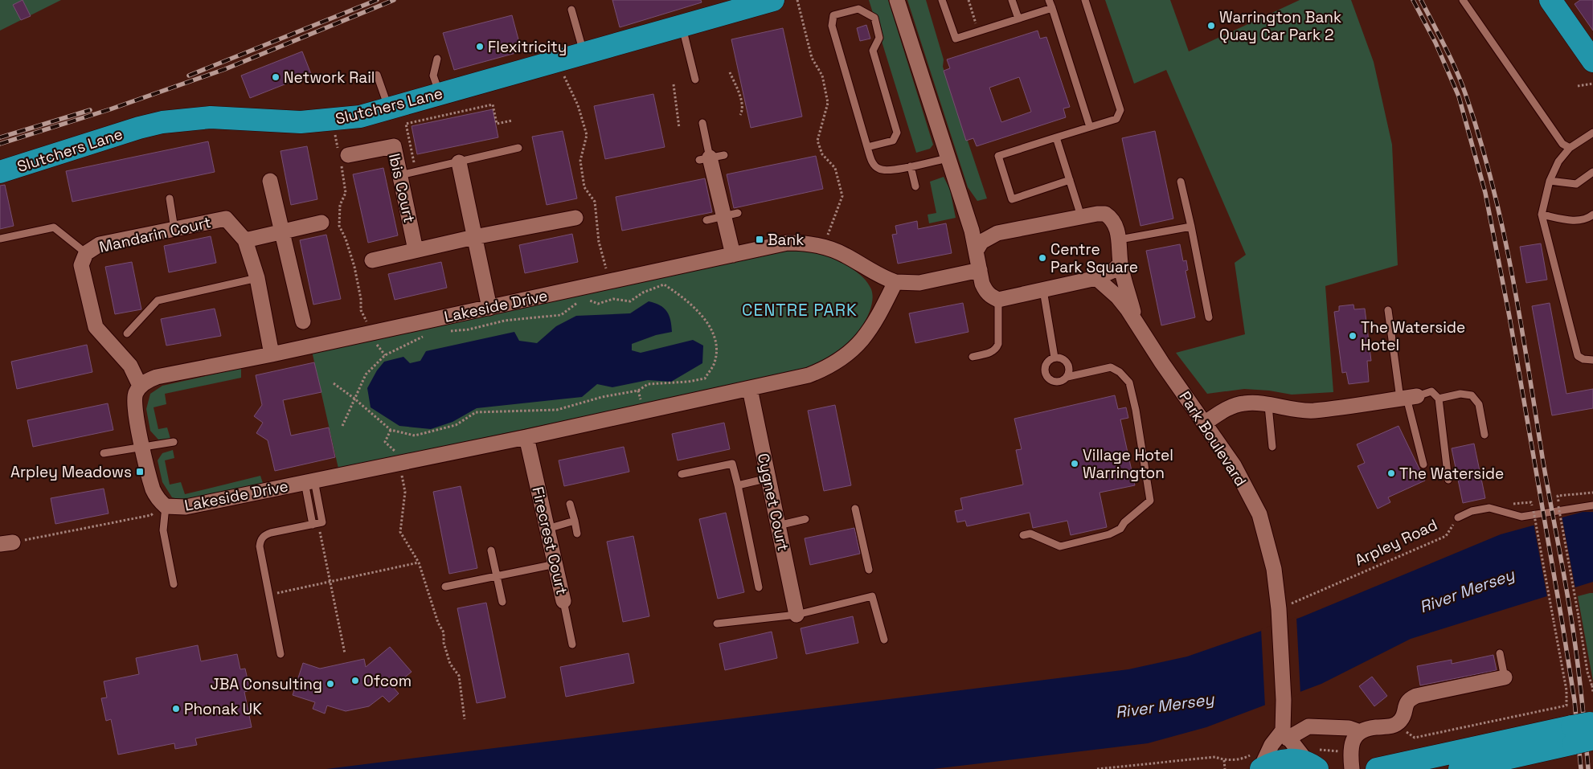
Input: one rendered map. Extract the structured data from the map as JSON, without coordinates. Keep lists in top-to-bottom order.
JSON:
{
  "streets": {
    "highway": ["Slutchers Lane"],
    "street": [
      "Ibis Court",
      "Mandarin Court",
      "Lakeside Drive",
      "Park Boulevard",
      "Cygnet Court",
      "Firecrest Court"
    ],
    "lane": ["Arpley Road"]
  },
  "crossings": [
    ["Mandarin Court", "Lakeside Drive"],
    ["Lakeside Drive", "Cygnet Court"],
    ["Lakeside Drive", "Firecrest Court"],
    ["Park Boulevard", "Arpley Road"]
  ],
  "districts": ["CENTRE PARK"],
  "water": ["River Mersey"],
  "places": {
    "other": [
      "Warrington Bank Quay Car Park 2",
      "Flexitricity",
      "Network Rail",
      "Centre Park Square",
      "The Waterside Hotel",
      "Village Hotel Warrington",
      "The Waterside",
      "Ofcom",
      "JBA Consulting",
      "Phonak UK"
    ],
    "transit": ["Bank", "Arpley Meadows"]
  }
}
